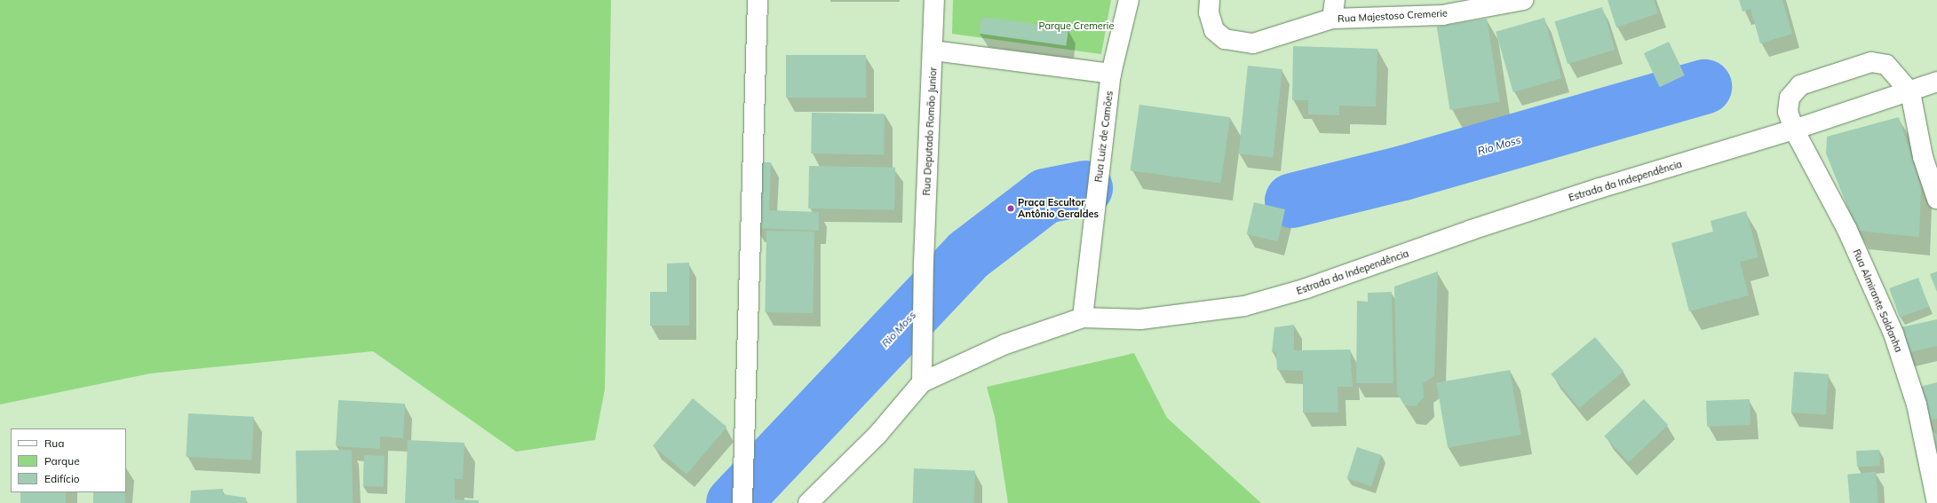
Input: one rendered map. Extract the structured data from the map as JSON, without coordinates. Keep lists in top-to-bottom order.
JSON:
{
  "streets": {
    "street": [
      "Rua Majestoso Cremerie",
      "Rua Deputado Romão Junior",
      "Rua Luiz de Camões",
      "Estrada da Independência",
      "Rua Almirante Saldanha"
    ]
  },
  "crossings": [
    ["Rua Deputado Romão Junior", "Estrada da Independência"],
    ["Rua Luiz de Camões", "Estrada da Independência"],
    ["Estrada da Independência", "Rua Almirante Saldanha"]
  ],
  "water": ["Rio Moss"],
  "parks": ["Parque Cremerie"],
  "places": ["Praça Escultor Antônio Geraldes"],
  "legend": ["Rua", "Parque", "Edifício"]
}
